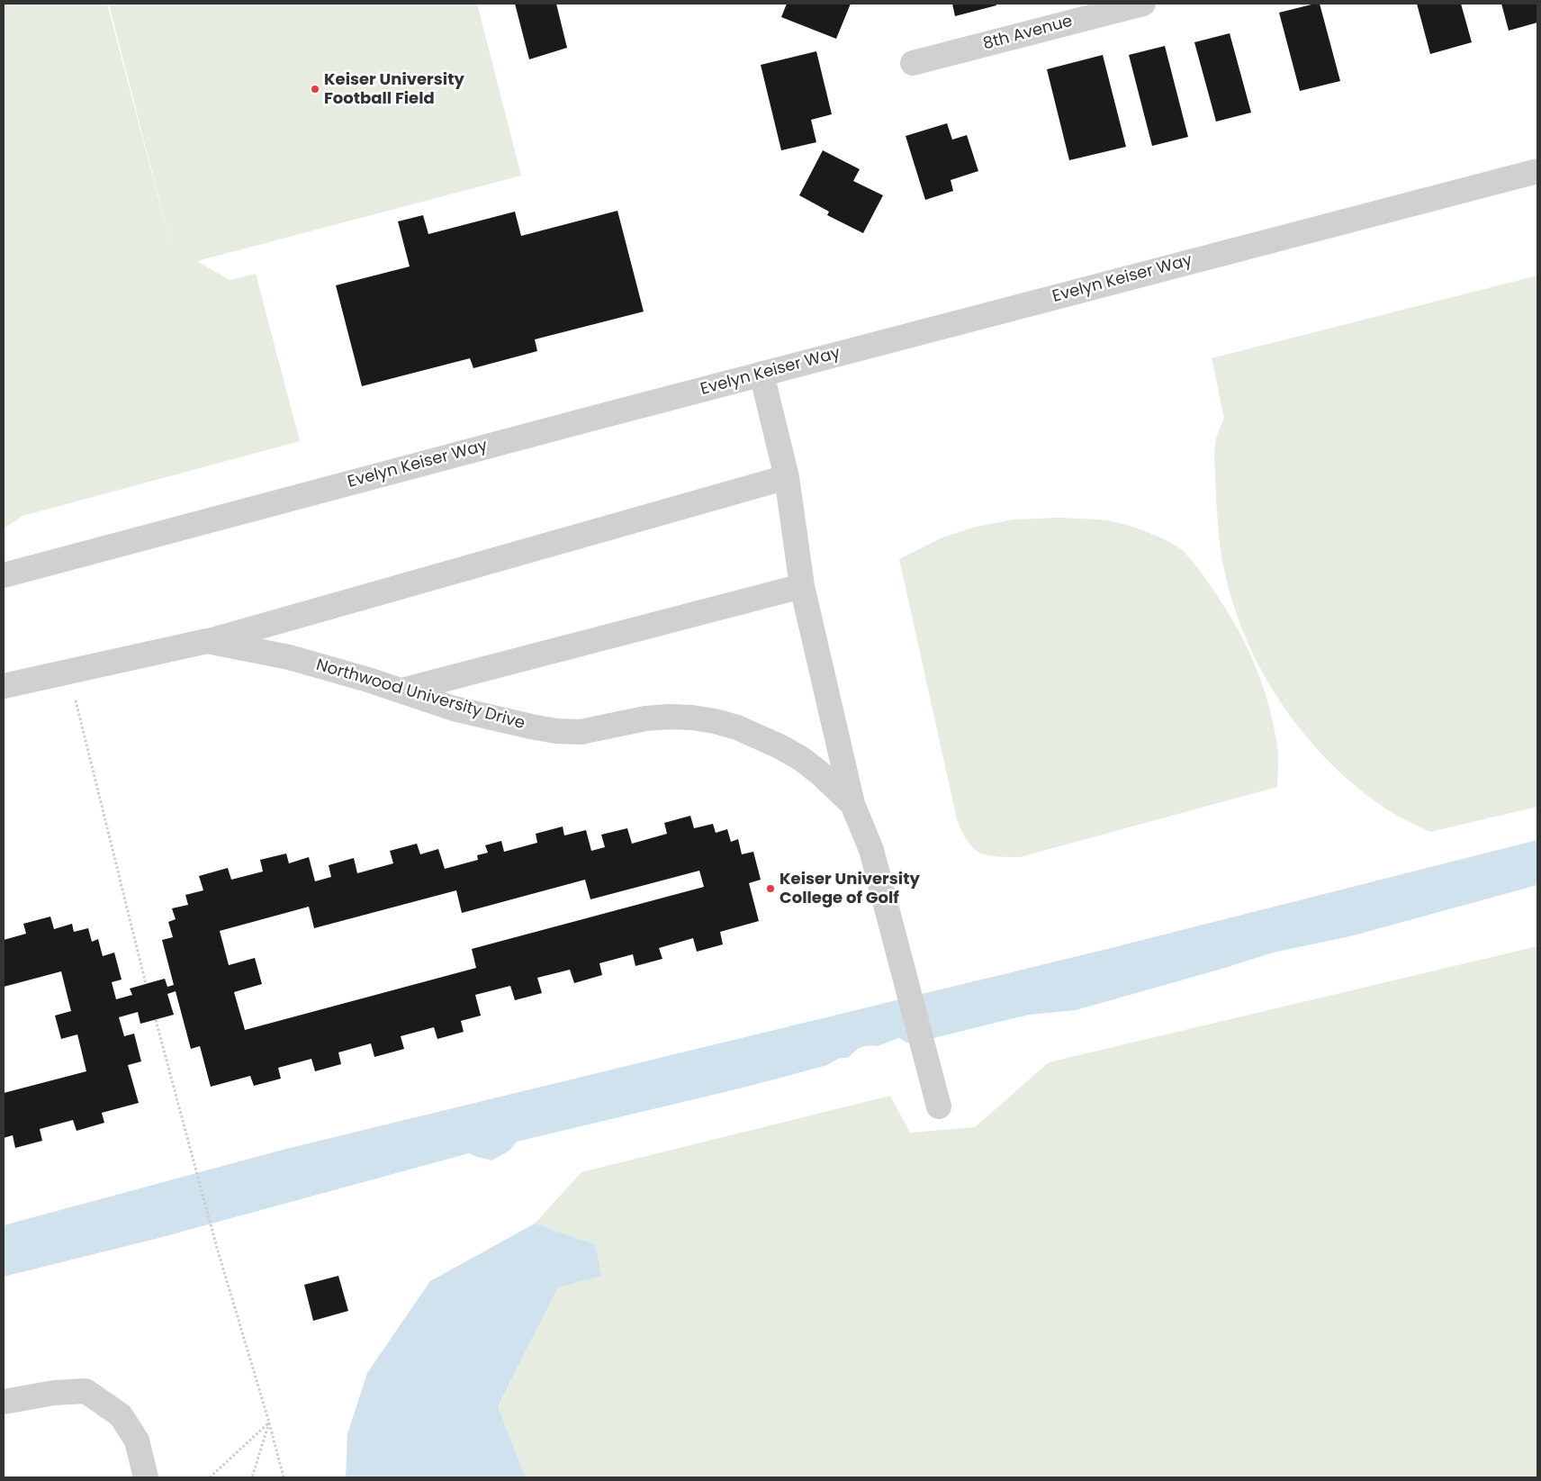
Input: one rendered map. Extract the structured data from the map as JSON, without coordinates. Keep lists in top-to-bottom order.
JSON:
{
  "streets": {
    "street": ["8th Avenue", "Evelyn Keiser Way", "Northwood University Drive"]
  },
  "places": ["Keiser University Football Field", "Keiser University College of Golf"]
}
